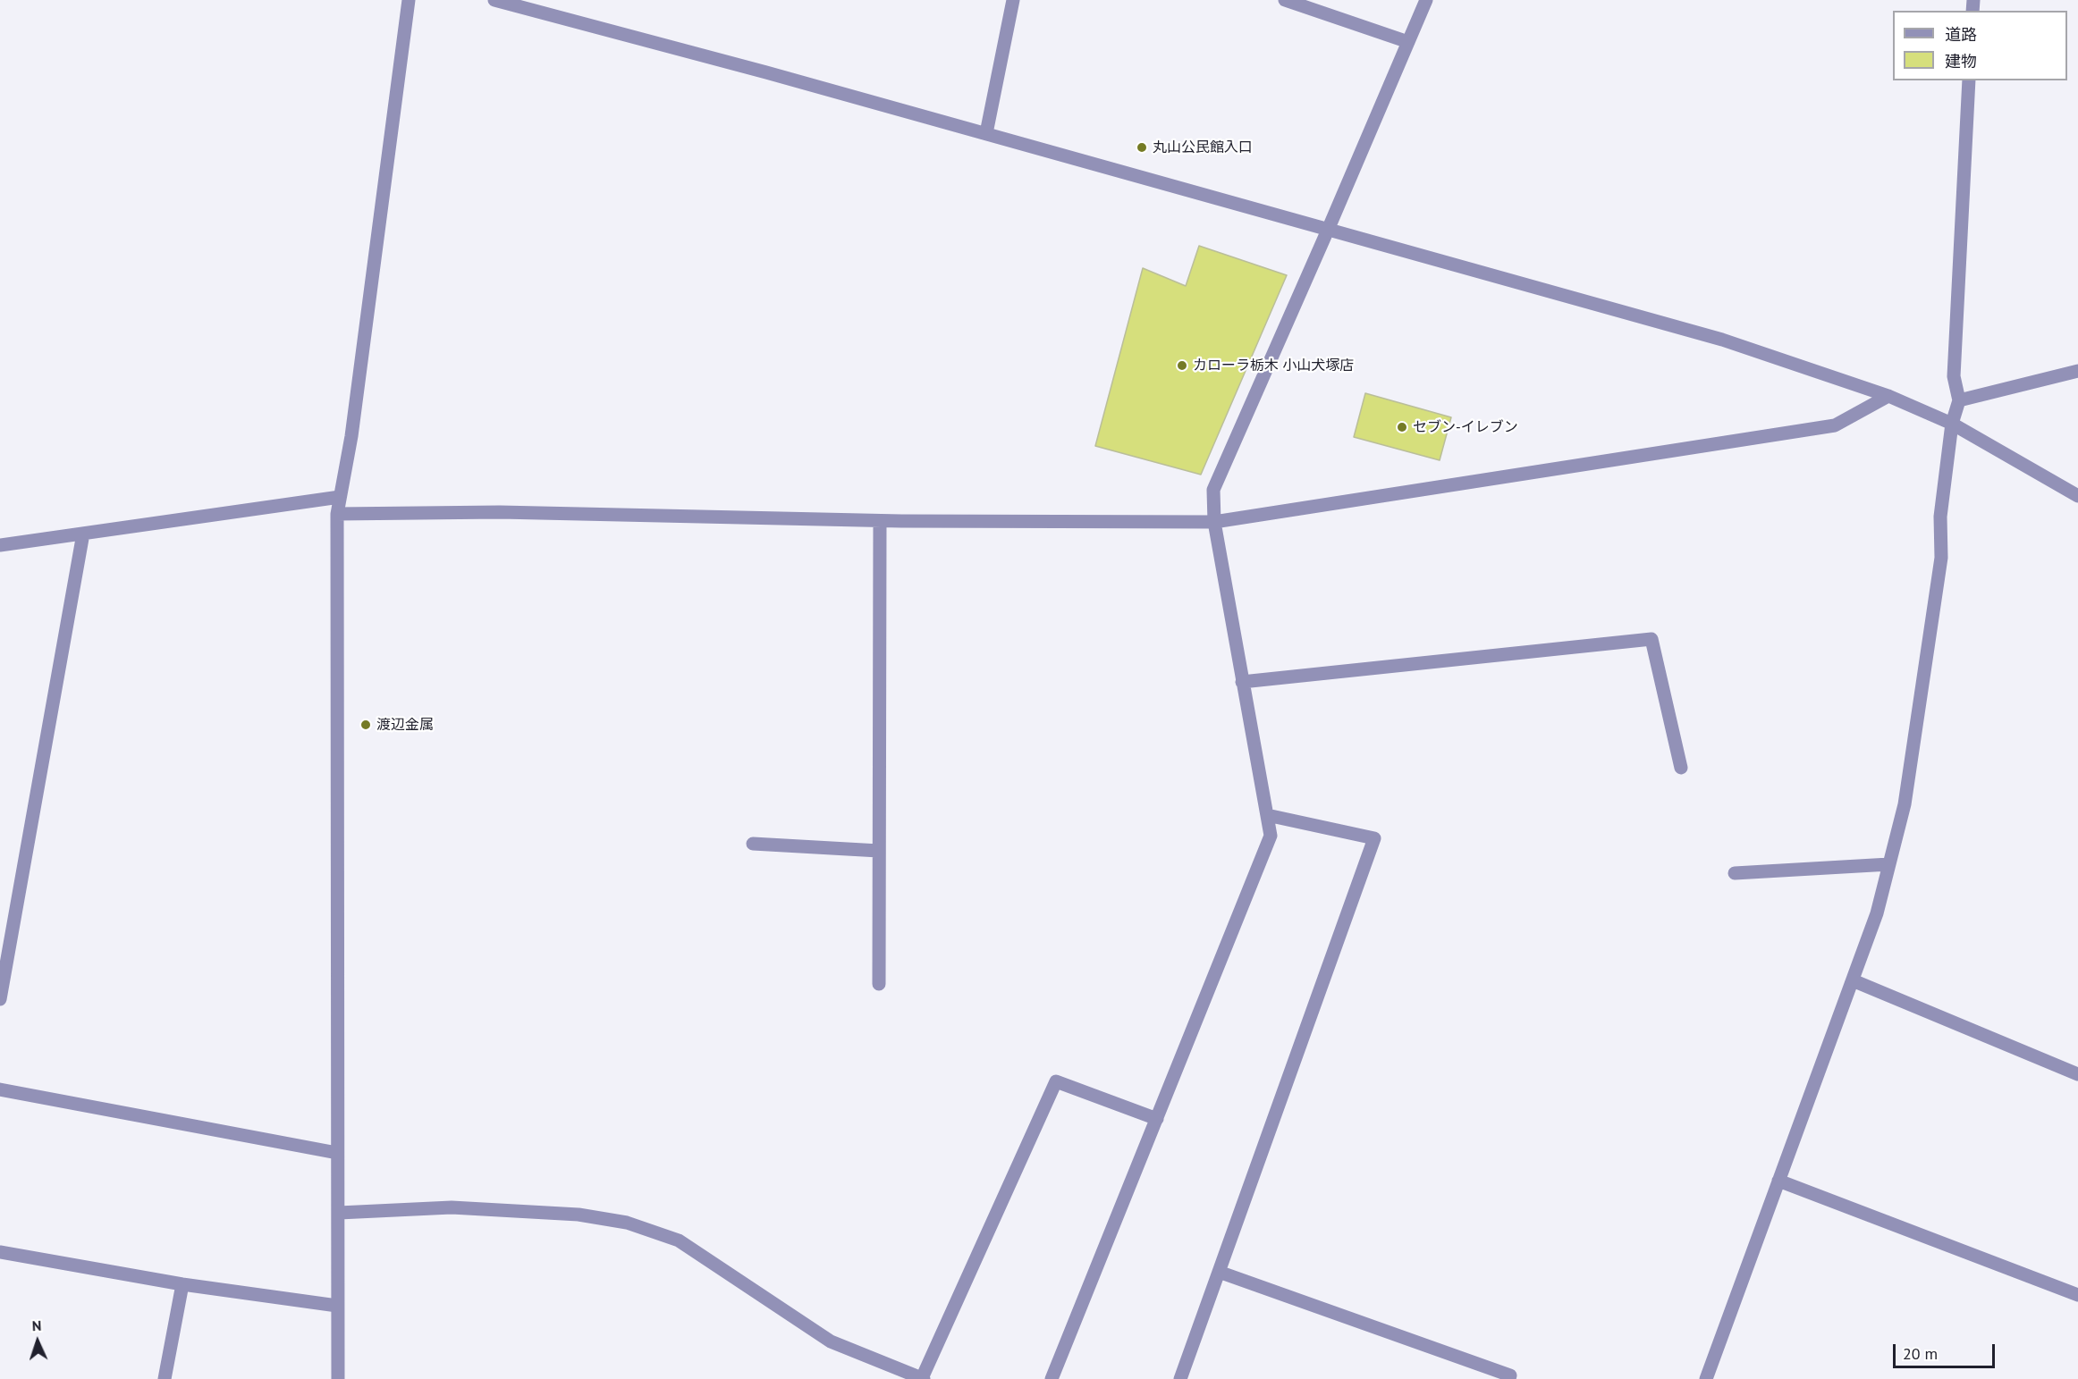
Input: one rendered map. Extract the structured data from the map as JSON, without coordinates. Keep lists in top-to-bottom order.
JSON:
{
  "places": [
    "丸山公民館入口",
    "カローラ栃木 小山犬塚店",
    "セブン-イレブン",
    "渡辺金属"
  ],
  "legend": ["道路", "建物"],
  "scale_bar": "20 m",
  "north": "top"
}
